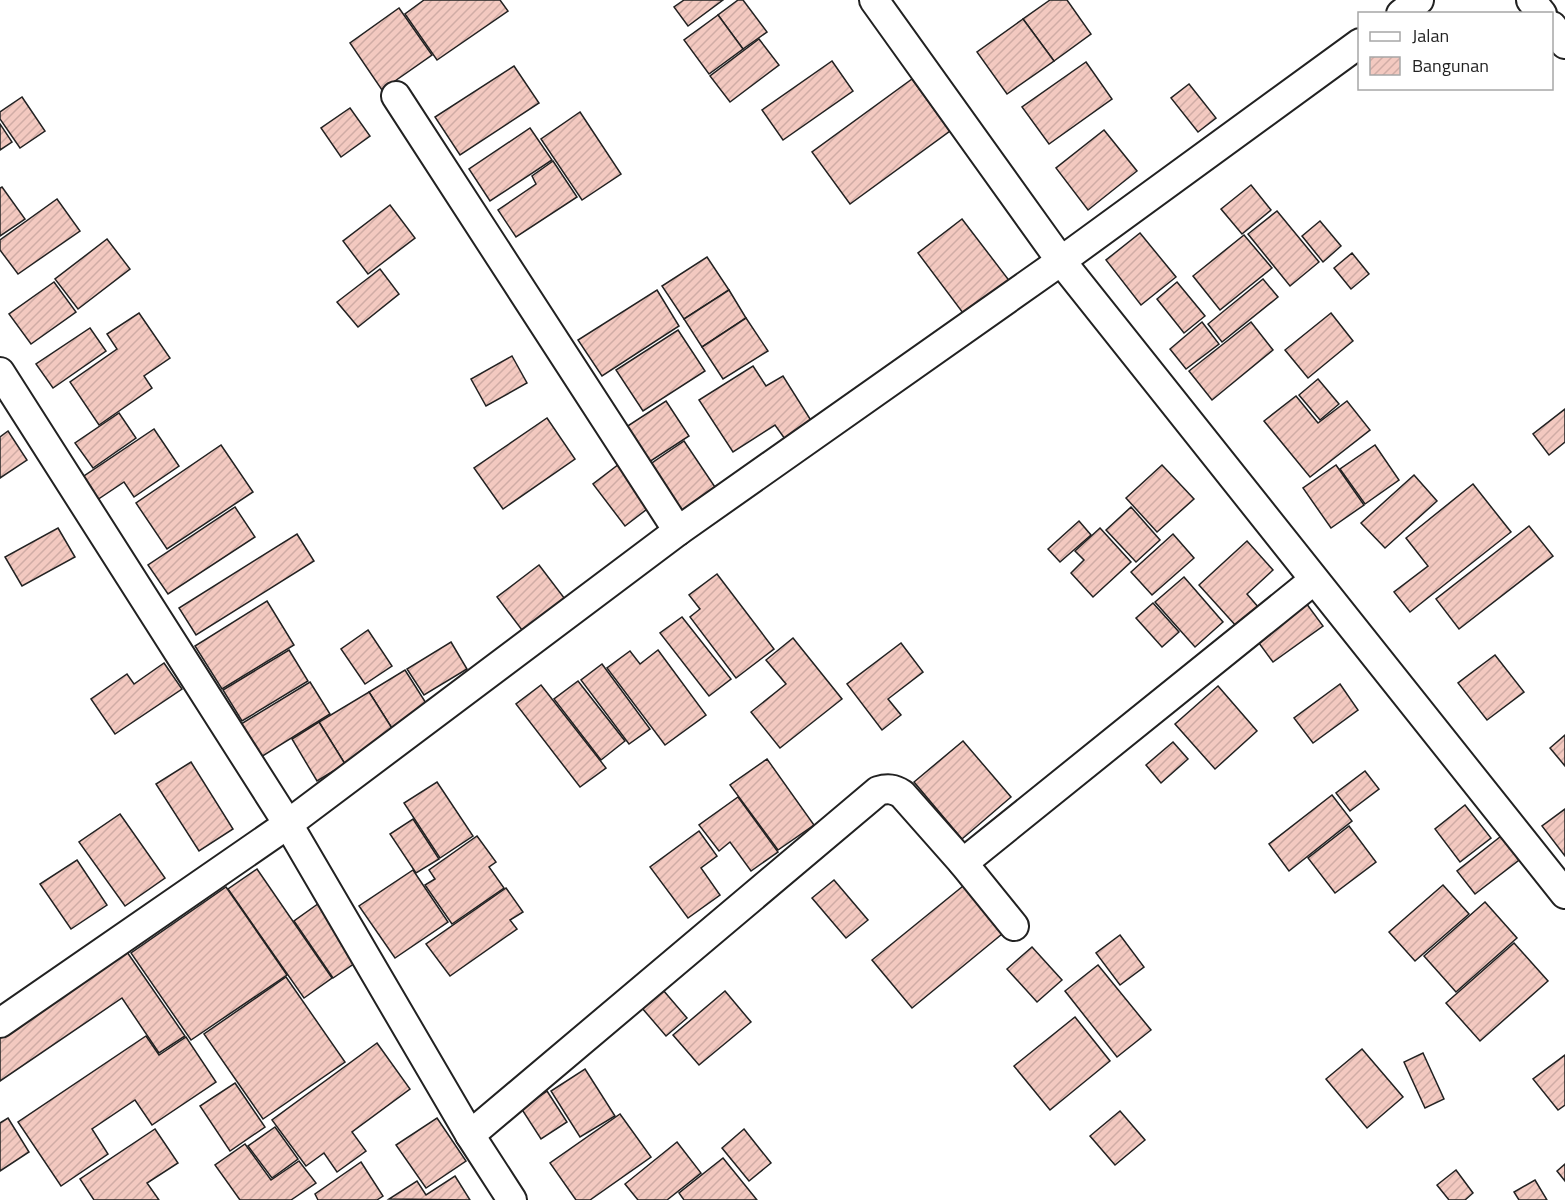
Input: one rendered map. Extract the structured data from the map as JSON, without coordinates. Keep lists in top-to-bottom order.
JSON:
{
  "legend": ["Jalan", "Bangunan"]
}
